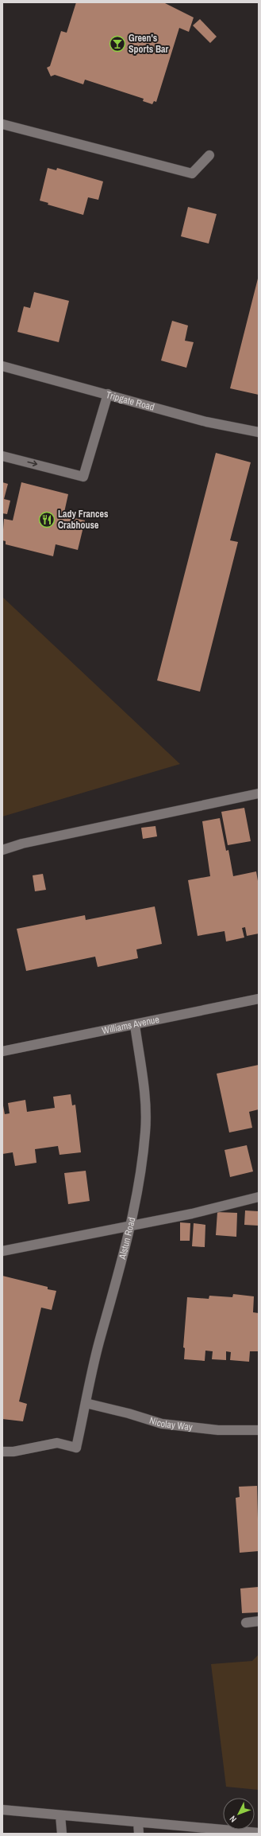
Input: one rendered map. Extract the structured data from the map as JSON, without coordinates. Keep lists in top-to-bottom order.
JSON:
{
  "streets": {
    "street": [
      "Tripgate Road",
      "Williams Avenue",
      "Alstun Road",
      "Nicolay Way"
    ]
  },
  "crossings": [
    ["Williams Avenue", "Alstun Road"],
    ["Alstun Road", "Nicolay Way"]
  ],
  "places": {
    "bar": ["Green's Sports Bar"],
    "restaurant": ["Lady Frances Crabhouse"]
  },
  "north": "bottom left"
}
